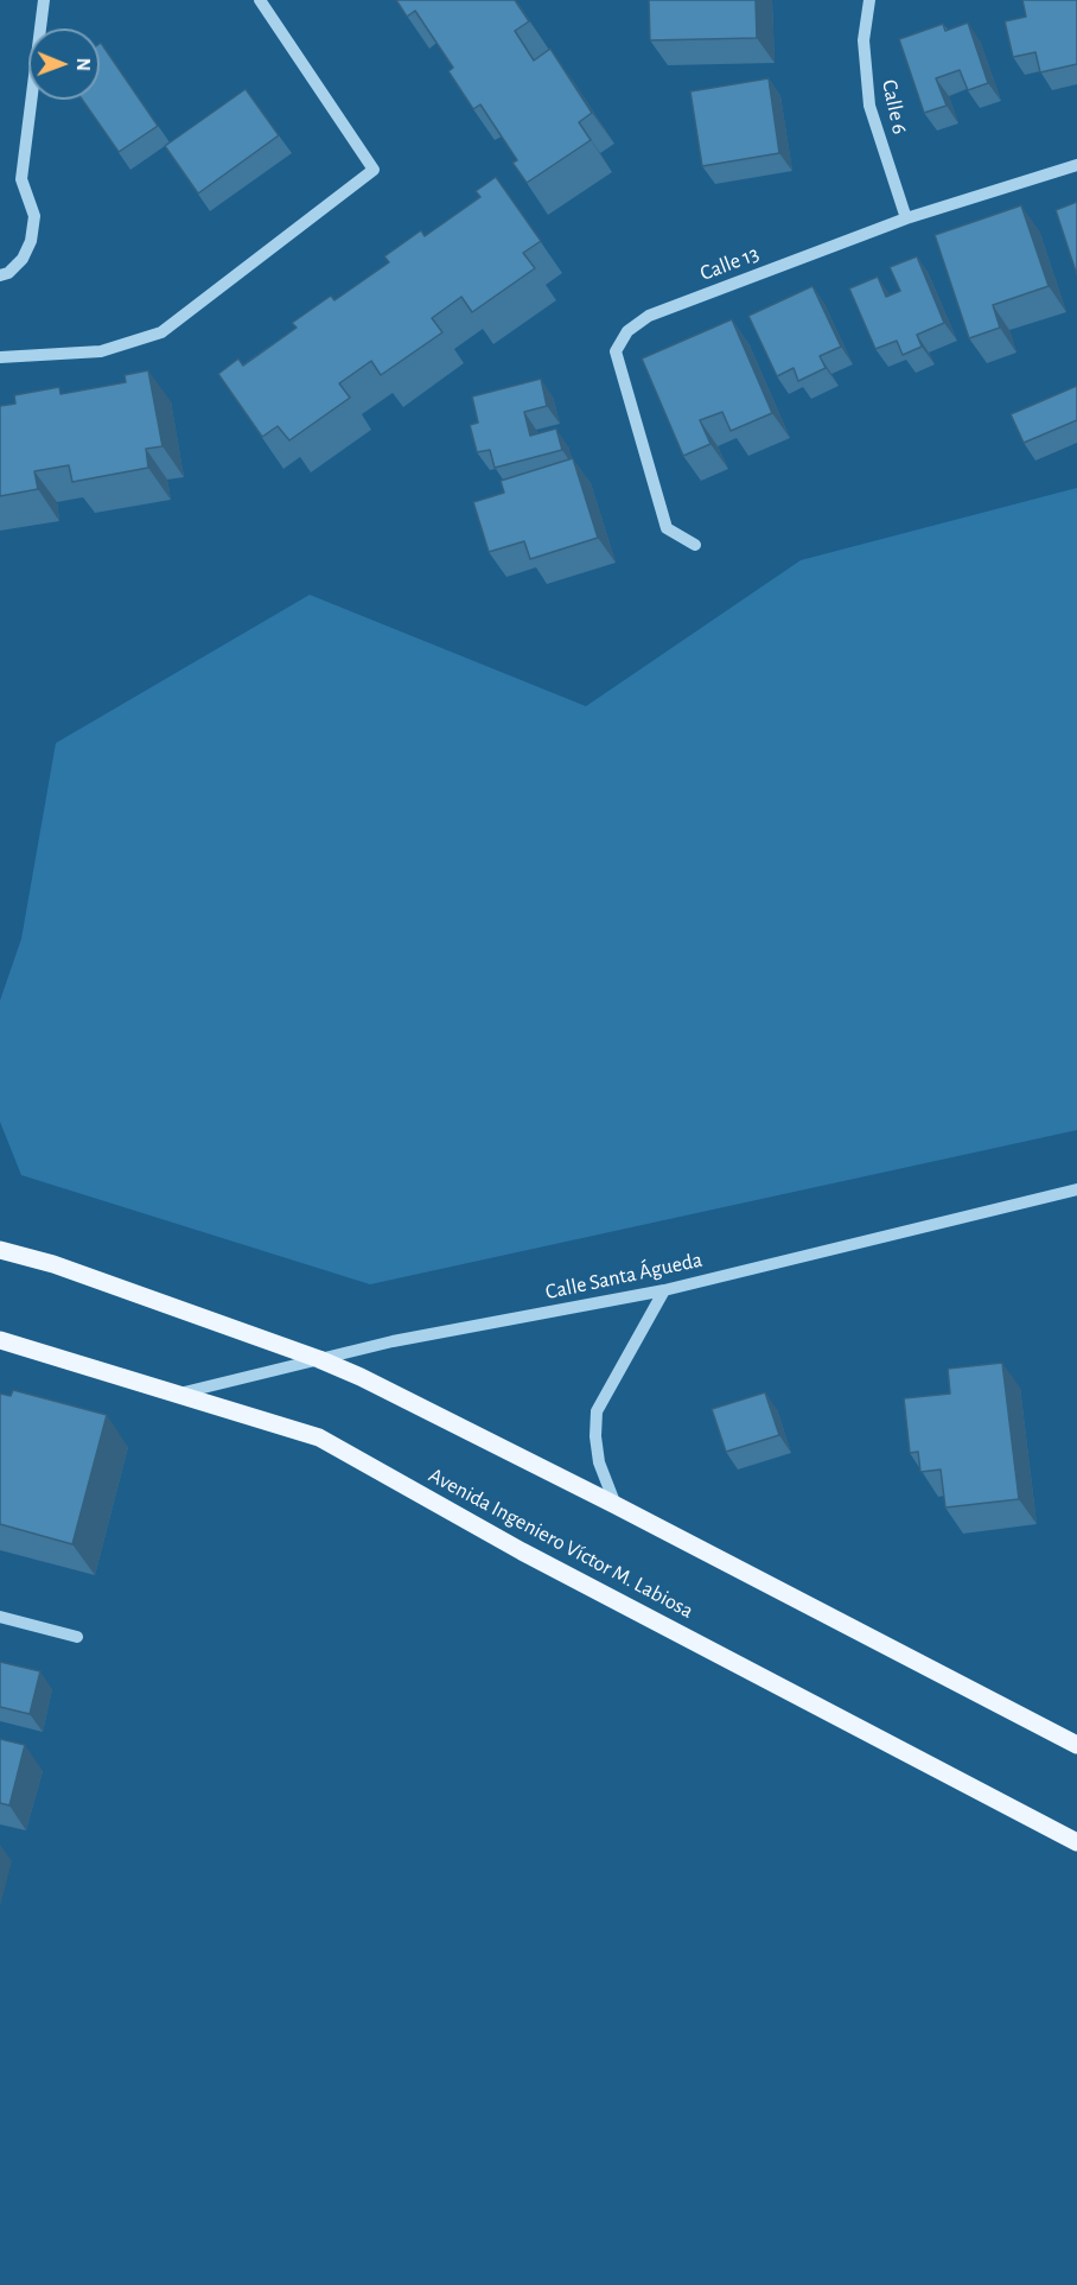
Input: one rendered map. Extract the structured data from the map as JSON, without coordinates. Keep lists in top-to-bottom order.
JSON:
{
  "streets": {
    "main road": ["Avenida Ingeniero Víctor M. Labiosa"],
    "street": ["Calle 6", "Calle 13", "Calle Santa Águeda"]
  },
  "crossings": [
    ["Calle 6", "Calle 13"],
    ["Calle Santa Águeda", "Avenida Ingeniero Víctor M. Labiosa"]
  ],
  "north": "right"
}
